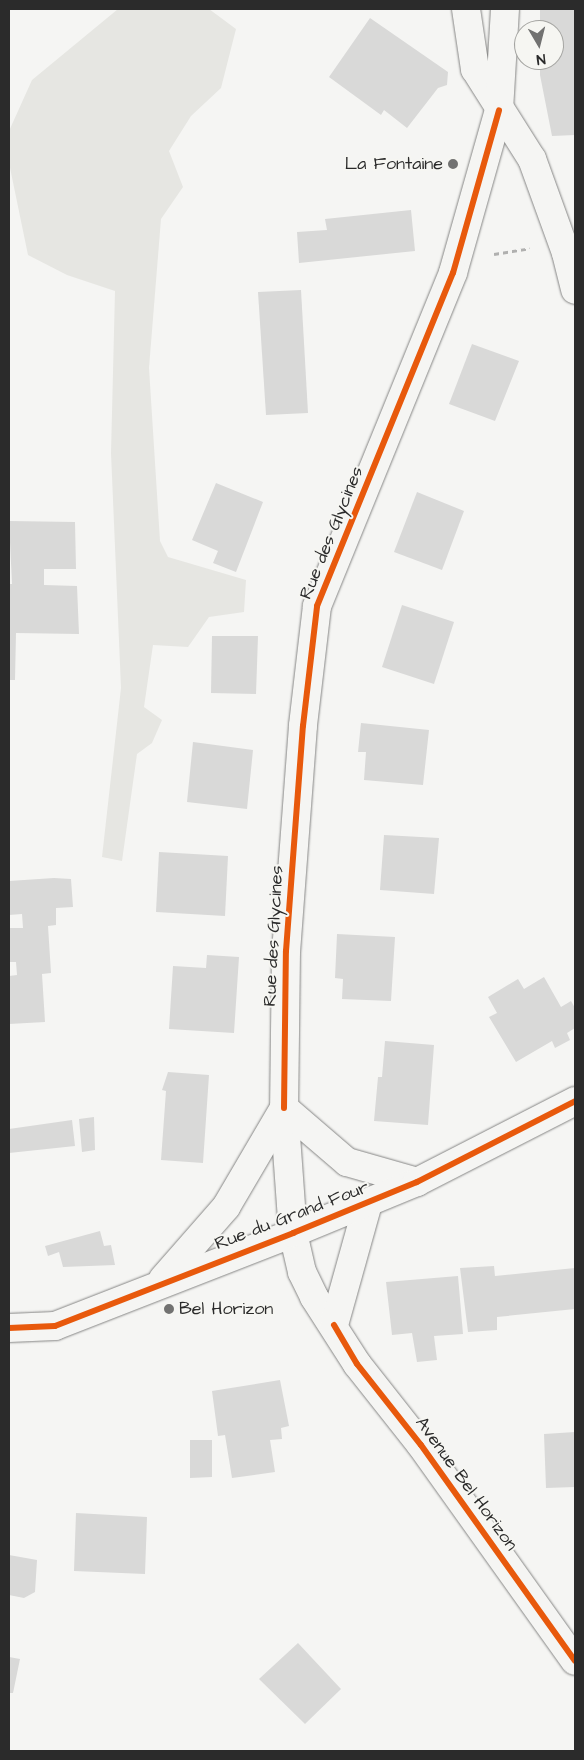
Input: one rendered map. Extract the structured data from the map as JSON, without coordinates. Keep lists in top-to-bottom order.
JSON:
{
  "streets": {
    "street": ["Rue des Glycines", "Rue du Grand Four", "Avenue Bel Horizon"]
  },
  "crossings": [
    ["Rue des Glycines", "Rue du Grand Four"],
    ["Rue des Glycines", "Avenue Bel Horizon"],
    ["Rue du Grand Four", "Avenue Bel Horizon"]
  ],
  "places": ["La Fontaine", "Bel Horizon"],
  "north": "bottom"
}
